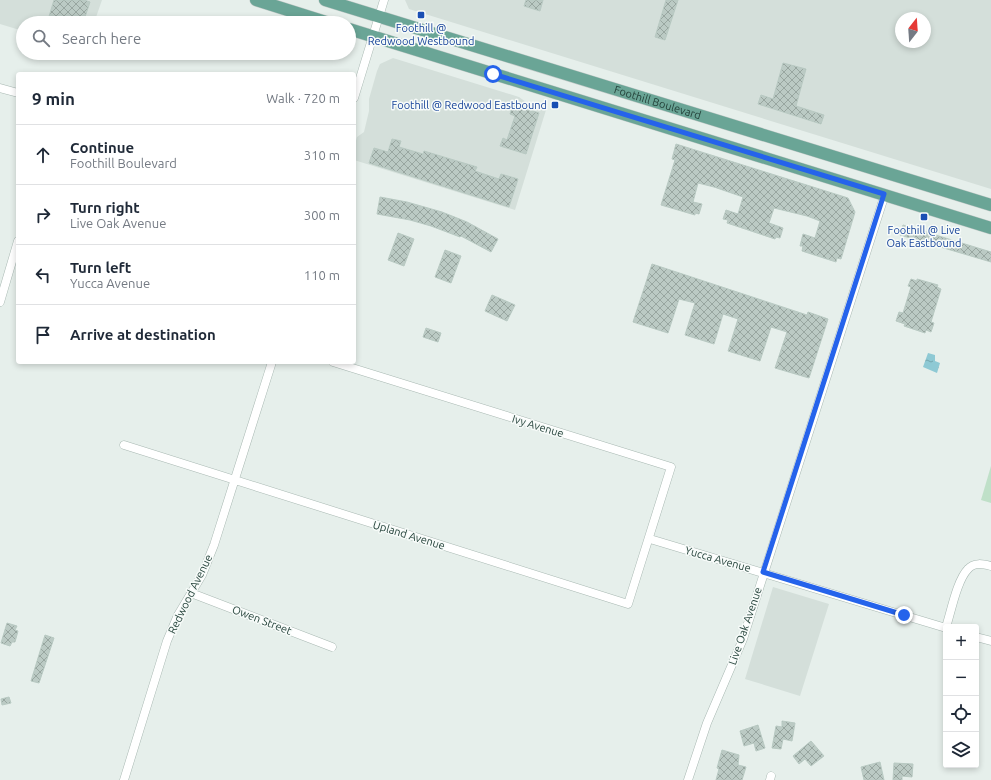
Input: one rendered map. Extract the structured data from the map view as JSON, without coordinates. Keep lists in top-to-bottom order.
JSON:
{
  "streets": {
    "main road": ["Foothill Boulevard"],
    "street": [
      "Ivy Avenue",
      "Upland Avenue",
      "Yucca Avenue",
      "Redwood Avenue",
      "Owen Street",
      "Live Oak Avenue"
    ]
  },
  "crossings": [
    ["Foothill Boulevard", "Live Oak Avenue"],
    ["Ivy Avenue", "Upland Avenue"],
    ["Ivy Avenue", "Yucca Avenue"],
    ["Upland Avenue", "Yucca Avenue"],
    ["Upland Avenue", "Redwood Avenue"],
    ["Yucca Avenue", "Live Oak Avenue"],
    ["Redwood Avenue", "Owen Street"]
  ],
  "places": {
    "transit": ["Foothill @ Redwood Westbound", "Foothill @ Redwood Eastbound", "Foothill @ Live Oak Eastbound"]
  },
  "north": "top",
  "page": {
    "search": "Search here",
    "heading": ["9 min", "Walk · 720 m"],
    "list": [
      ["Continue", "Foothill Boulevard", "310 m"],
      ["Turn right", "Live Oak Avenue", "300 m"],
      ["Turn left", "Yucca Avenue", "110 m"],
      "Arrive at destination"
    ],
    "map_buttons": ["+", "−"]
  }
}
